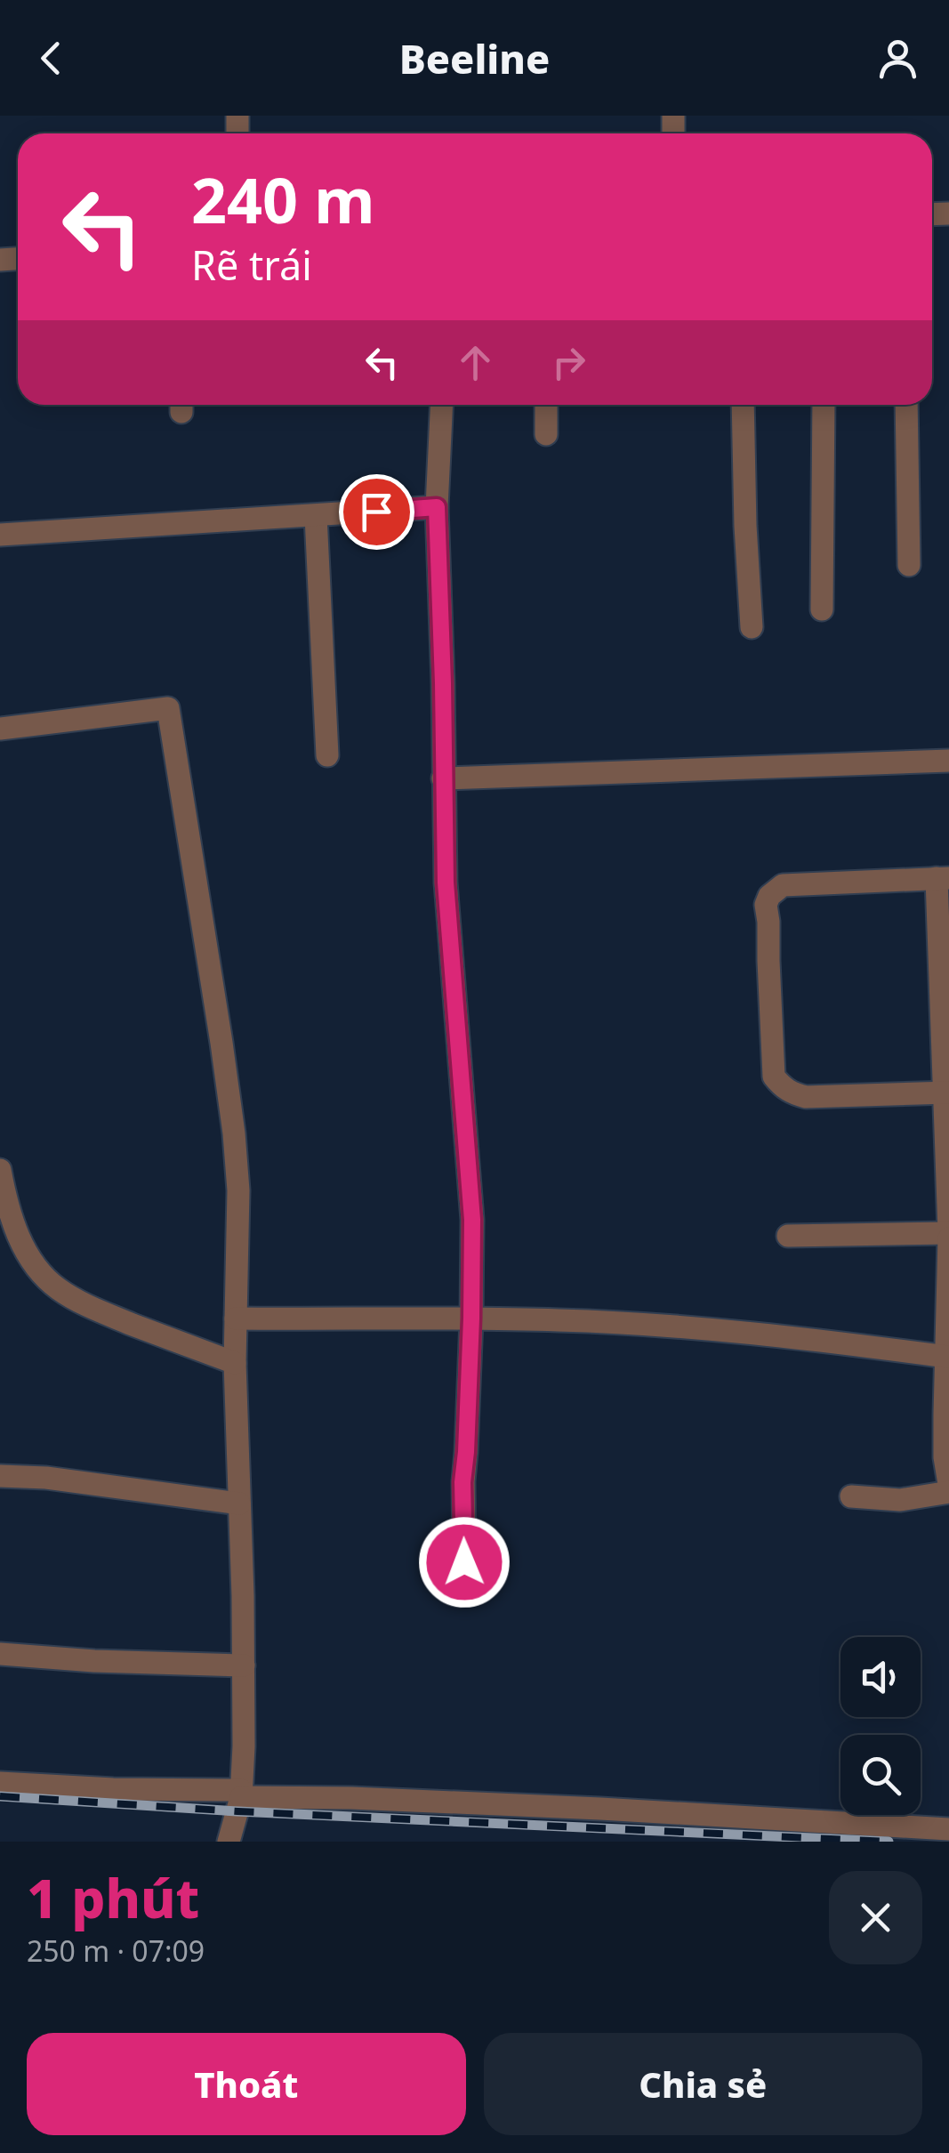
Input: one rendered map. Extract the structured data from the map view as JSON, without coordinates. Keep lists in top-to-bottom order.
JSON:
{
  "page": {
    "header": "Beeline",
    "turn": ["240 m", "Rẽ trái"],
    "heading": ["1 phút", "250 m · 07:09"],
    "buttons": ["Thoát", "Chia sẻ"]
  }
}
